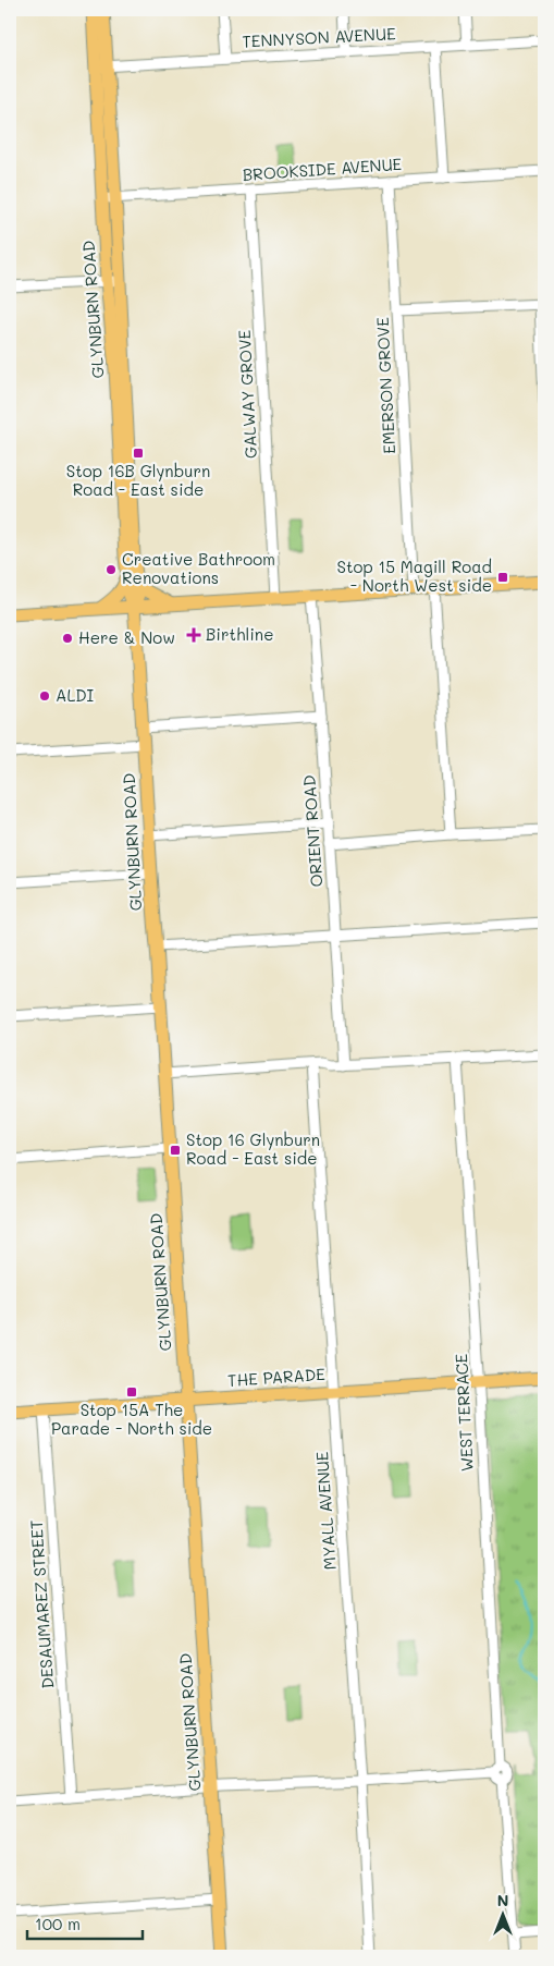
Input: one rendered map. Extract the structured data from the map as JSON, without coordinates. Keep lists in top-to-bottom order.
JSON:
{
  "streets": {
    "main road": ["GLYNBURN ROAD", "THE PARADE"],
    "street": [
      "TENNYSON AVENUE",
      "BROOKSIDE AVENUE",
      "EMERSON GROVE",
      "GALWAY GROVE",
      "ORIENT ROAD",
      "WEST TERRACE",
      "MYALL AVENUE",
      "DESAUMAREZ STREET"
    ]
  },
  "crossings": [
    ["TENNYSON AVENUE", "GLYNBURN ROAD"],
    ["BROOKSIDE AVENUE", "GLYNBURN ROAD"],
    ["BROOKSIDE AVENUE", "EMERSON GROVE"],
    ["BROOKSIDE AVENUE", "GALWAY GROVE"],
    ["GLYNBURN ROAD", "THE PARADE"],
    ["THE PARADE", "WEST TERRACE"],
    ["THE PARADE", "MYALL AVENUE"],
    ["THE PARADE", "DESAUMAREZ STREET"]
  ],
  "places": {
    "transit": [
      "Stop 16B Glynburn Road - East side",
      "Stop 15 Magill Road - North West side",
      "Stop 16 Glynburn Road - East side",
      "Stop 15A The Parade - North side"
    ],
    "other": ["Creative Bathroom Renovations", "Here & Now", "ALDI"],
    "health": ["Birthline"]
  },
  "scale_bar": "100 m",
  "north": "top"
}
